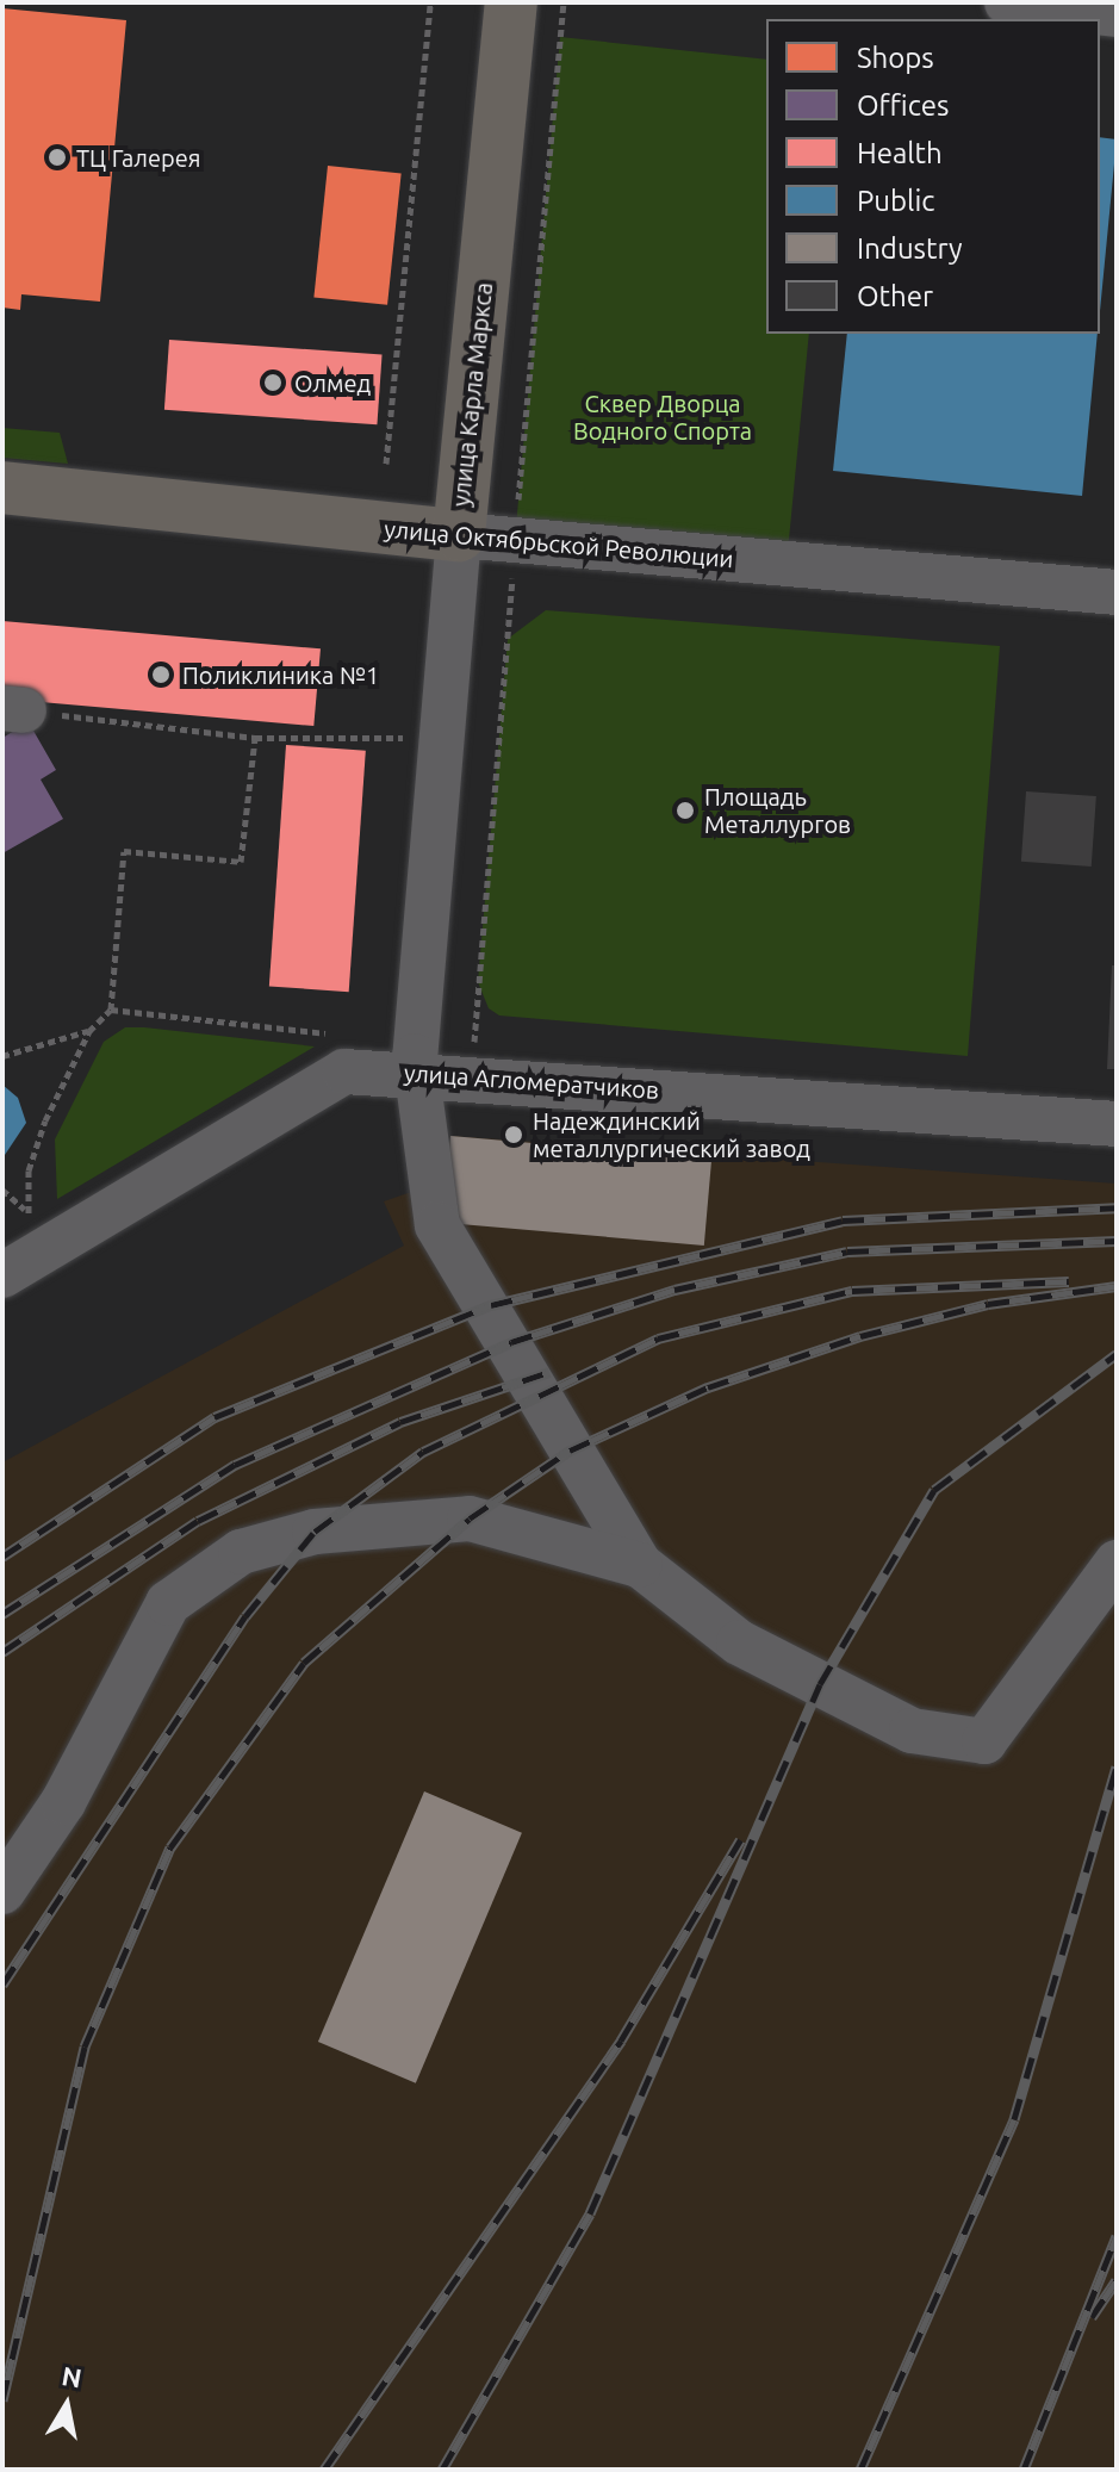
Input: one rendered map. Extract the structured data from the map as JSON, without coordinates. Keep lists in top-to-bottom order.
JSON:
{
  "streets": {
    "main road": ["улица Карла Маркса", "улица Октябрьской Революции"],
    "street": ["улица Агломератчиков"]
  },
  "crossings": [
    ["улица Карла Маркса", "улица Октябрьской Революции"],
    ["улица Карла Маркса", "улица Агломератчиков"]
  ],
  "parks": ["Сквер Дворца Водного Спорта"],
  "places": [
    "ТЦ Галерея",
    "Олмед",
    "Поликлиника №1",
    "Площадь Металлургов",
    "Надеждинский металлургический завод"
  ],
  "legend": [
    "Shops",
    "Offices",
    "Health",
    "Public",
    "Industry",
    "Other"
  ],
  "north": "top"
}
